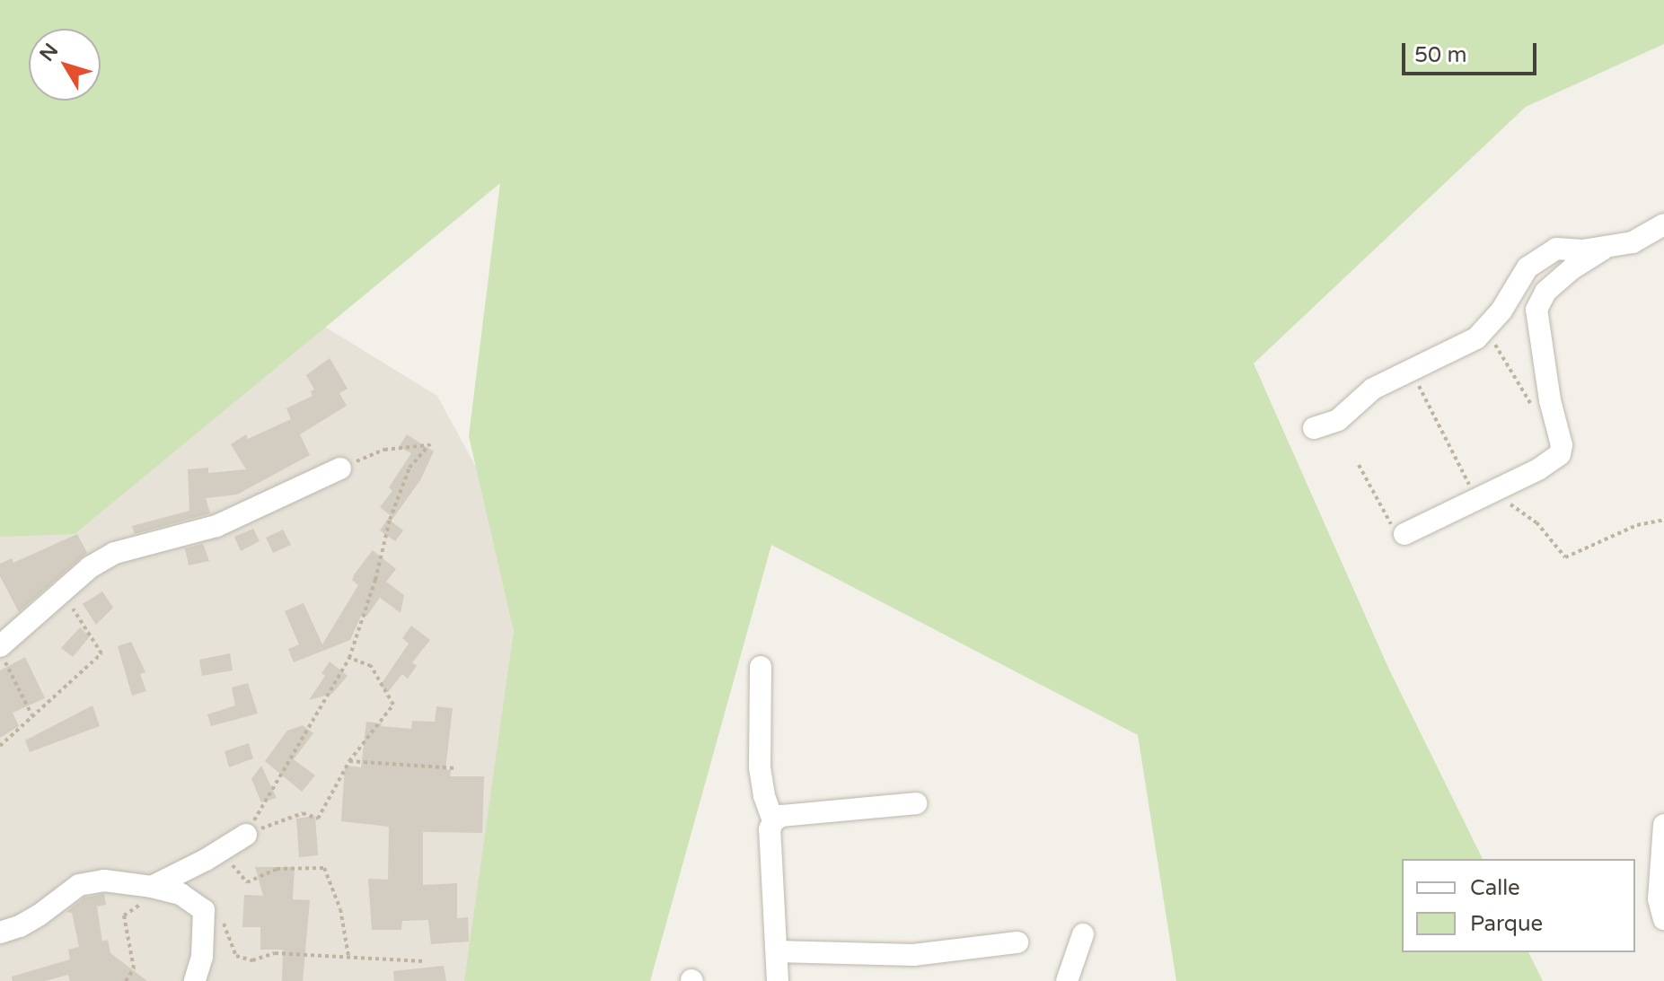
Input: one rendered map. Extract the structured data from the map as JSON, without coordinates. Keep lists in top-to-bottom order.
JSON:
{
  "legend": ["Calle", "Parque"],
  "scale_bar": "50 m",
  "north": "top left"
}
